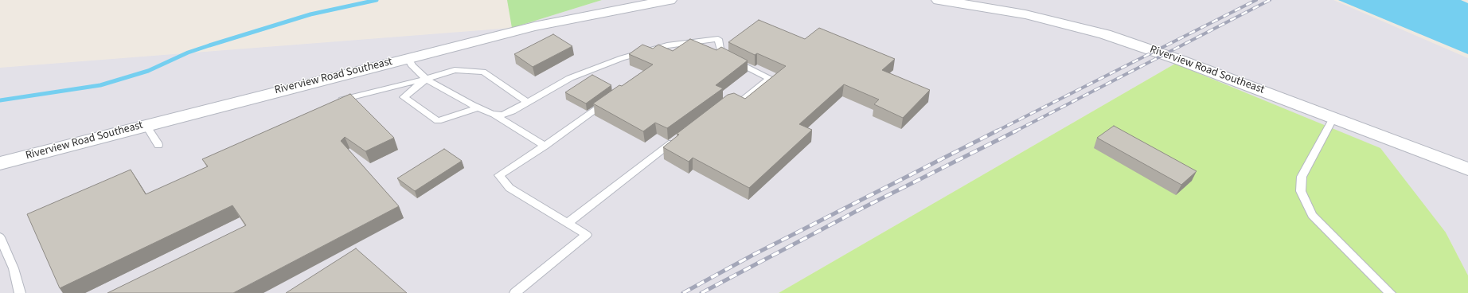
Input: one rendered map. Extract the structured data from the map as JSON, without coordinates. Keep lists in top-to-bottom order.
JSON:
{
  "streets": {
    "street": ["Riverview Road Southeast"]
  }
}
